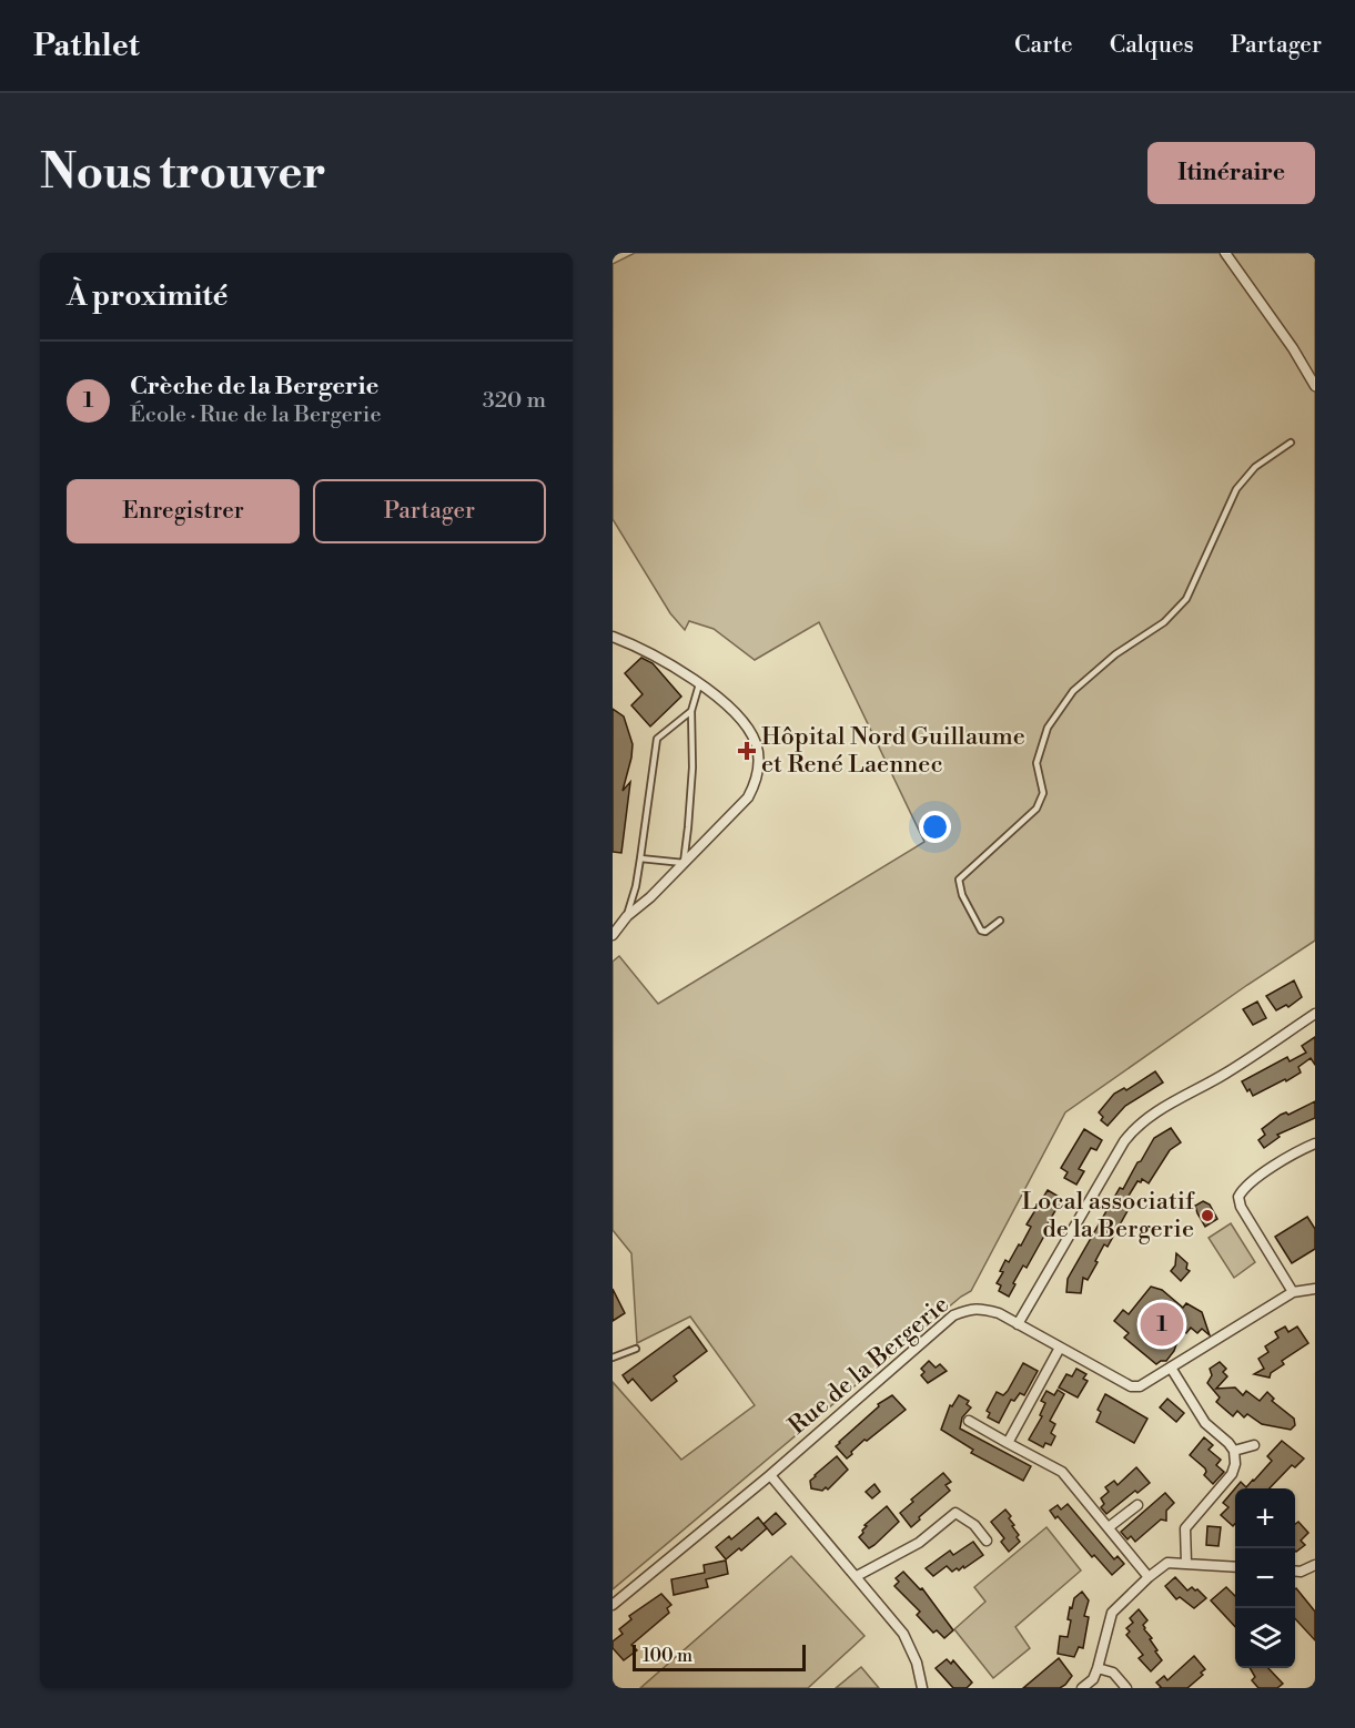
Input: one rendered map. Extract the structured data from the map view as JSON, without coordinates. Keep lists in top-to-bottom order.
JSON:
{
  "streets": {
    "street": ["Rue de la Bergerie"]
  },
  "places": {
    "health": ["Hôpital Nord Guillaume et René Laennec"],
    "other": ["Local associatif de la Bergerie"]
  },
  "scale_bar": "100 m",
  "page": {
    "header": "Pathlet",
    "nav": ["Carte", "Calques", "Partager"],
    "buttons": [
      "Itinéraire",
      ["Enregistrer", "Partager"]
    ],
    "title": "Nous trouver",
    "heading": "À proximité",
    "list": [
      {
        "mark": "1",
        "name": "Crèche de la Bergerie",
        "note": "École · Rue de la Bergerie",
        "value": "320 m"
      }
    ],
    "pins": "1",
    "map_buttons": ["+", "−"],
    "scale": "100 m"
  }
}
